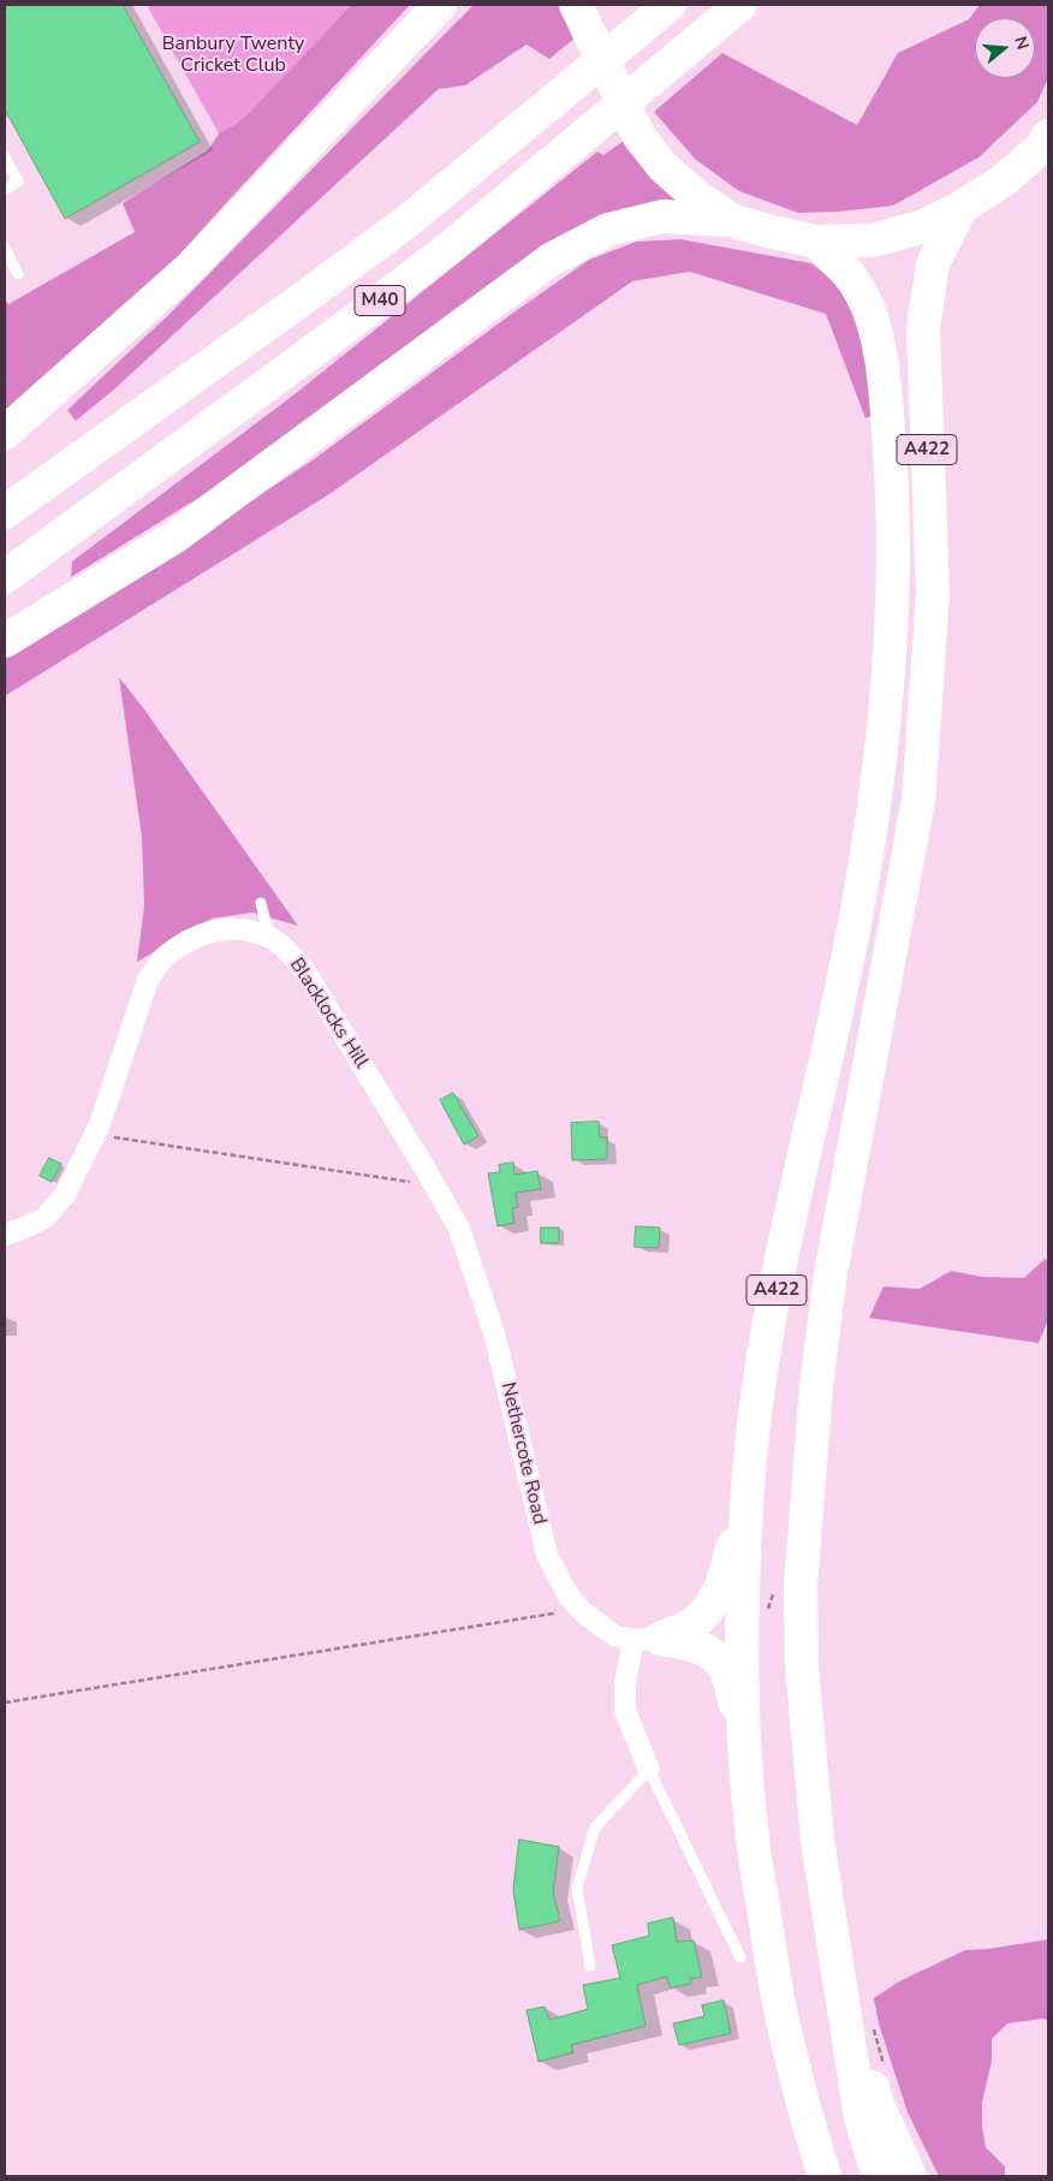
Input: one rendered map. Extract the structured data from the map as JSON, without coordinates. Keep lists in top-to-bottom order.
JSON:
{
  "streets": {
    "highway": ["M40", "A422"],
    "street": ["Blacklocks Hill", "Nethercote Road"]
  },
  "crossings": [
    ["Blacklocks Hill", "Nethercote Road"]
  ],
  "parks": ["Banbury Twenty Cricket Club"],
  "north": "right"
}
